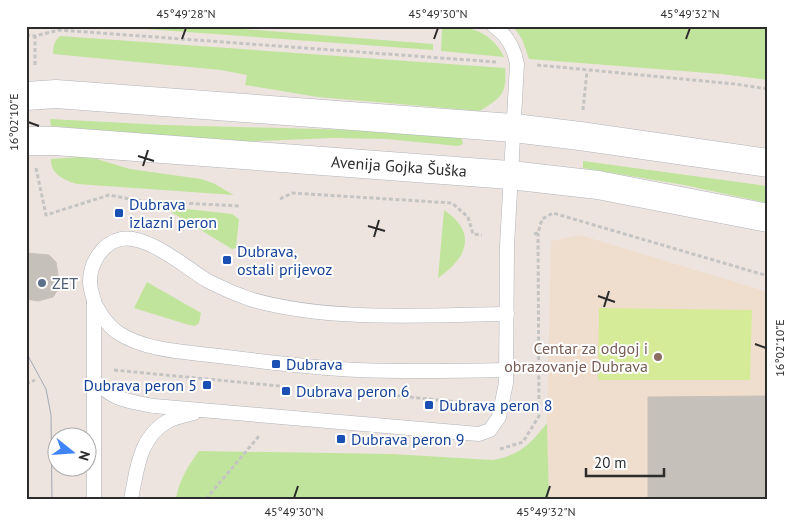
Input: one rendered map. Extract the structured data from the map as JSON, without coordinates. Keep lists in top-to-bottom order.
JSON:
{
  "streets": {
    "main road": ["Avenija Gojka Šuška"]
  },
  "places": {
    "transit": [
      "Dubrava izlazni peron",
      "Dubrava, ostali prijevoz",
      "Dubrava",
      "Dubrava peron 5",
      "Dubrava peron 6",
      "Dubrava peron 8",
      "Dubrava peron 9"
    ],
    "other": ["ZET", "Centar za odgoj i obrazovanje Dubrava"]
  },
  "scale_bar": "20 m",
  "north": "right",
  "coordinates": [
    "45°49'28\"N",
    "45°49'30\"N",
    "45°49'32\"N",
    "16°02'10\"E"
  ]
}
